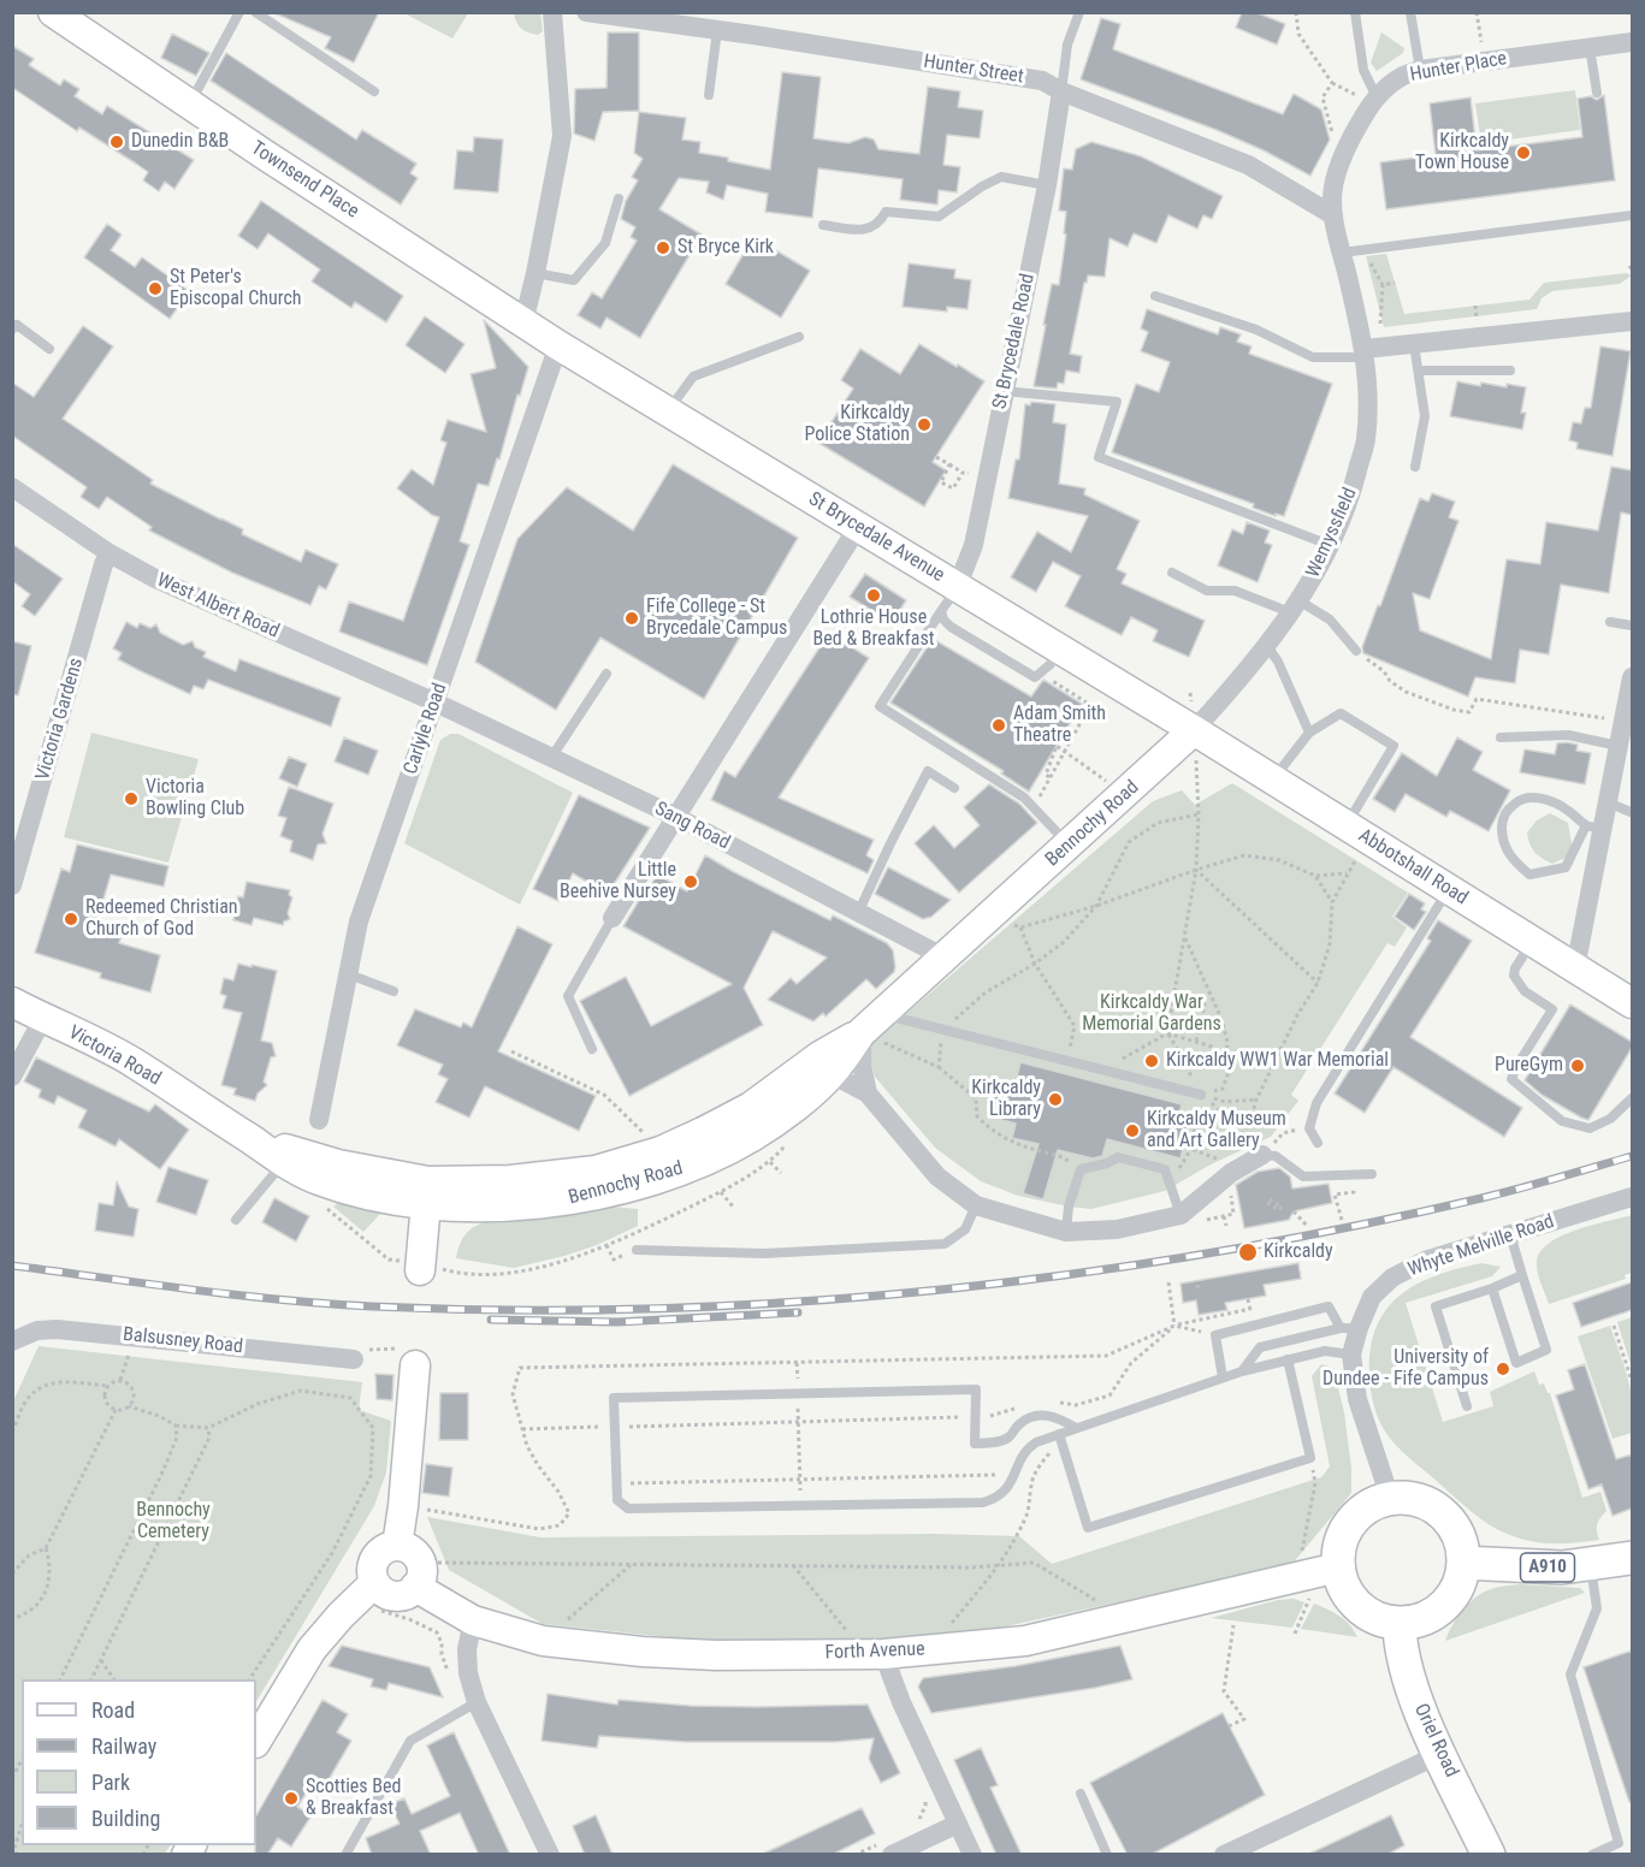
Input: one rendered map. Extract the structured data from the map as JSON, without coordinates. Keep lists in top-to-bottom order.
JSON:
{
  "streets": {
    "main road": ["A910", "Oriel Road"],
    "street": [
      "Hunter Place",
      "Hunter Street",
      "Townsend Place",
      "St Brycedale Road",
      "Wemyssfield",
      "St Brycedale Avenue",
      "West Albert Road",
      "Victoria Gardens",
      "Carlyle Road",
      "Bennochy Road",
      "Sang Road",
      "Abbotshall Road",
      "Victoria Road",
      "Whyte Melville Road",
      "Balsusney Road",
      "Forth Avenue"
    ]
  },
  "crossings": [
    ["Hunter Place", "Hunter Street"],
    ["Hunter Place", "Wemyssfield"],
    ["Hunter Street", "St Brycedale Road"],
    ["Townsend Place", "St Brycedale Avenue"],
    ["Townsend Place", "Carlyle Road"],
    ["St Brycedale Road", "St Brycedale Avenue"],
    ["Wemyssfield", "St Brycedale Avenue"],
    ["Wemyssfield", "Bennochy Road"],
    ["Wemyssfield", "Abbotshall Road"],
    ["St Brycedale Avenue", "Carlyle Road"],
    ["St Brycedale Avenue", "Bennochy Road"],
    ["St Brycedale Avenue", "Abbotshall Road"],
    ["West Albert Road", "Victoria Gardens"],
    ["West Albert Road", "Carlyle Road"],
    ["West Albert Road", "Sang Road"],
    ["Carlyle Road", "Sang Road"],
    ["Bennochy Road", "Sang Road"],
    ["Bennochy Road", "Abbotshall Road"],
    ["Bennochy Road", "Victoria Road"],
    ["Whyte Melville Road", "A910"],
    ["Whyte Melville Road", "Forth Avenue"],
    ["Whyte Melville Road", "Oriel Road"],
    ["A910", "Forth Avenue"],
    ["A910", "Oriel Road"],
    ["Forth Avenue", "Oriel Road"]
  ],
  "parks": ["Kirkcaldy War Memorial Gardens", "Bennochy Cemetery"],
  "places": [
    "Dunedin B&B",
    "Kirkcaldy Town House",
    "St Bryce Kirk",
    "St Peter's Episcopal Church",
    "Kirkcaldy Police Station",
    "Lothrie House Bed & Breakfast",
    "Fife College - St Brycedale Campus",
    "Adam Smith Theatre",
    "Victoria Bowling Club",
    "Little Beehive Nursey",
    "Redeemed Christian Church of God",
    "Kirkcaldy WW1 War Memorial",
    "PureGym",
    "Kirkcaldy Library",
    "Kirkcaldy Museum and Art Gallery",
    "Kirkcaldy",
    "University of Dundee - Fife Campus",
    "Scotties Bed & Breakfast"
  ],
  "legend": [
    "Road",
    "Railway",
    "Park",
    "Building"
  ]
}
